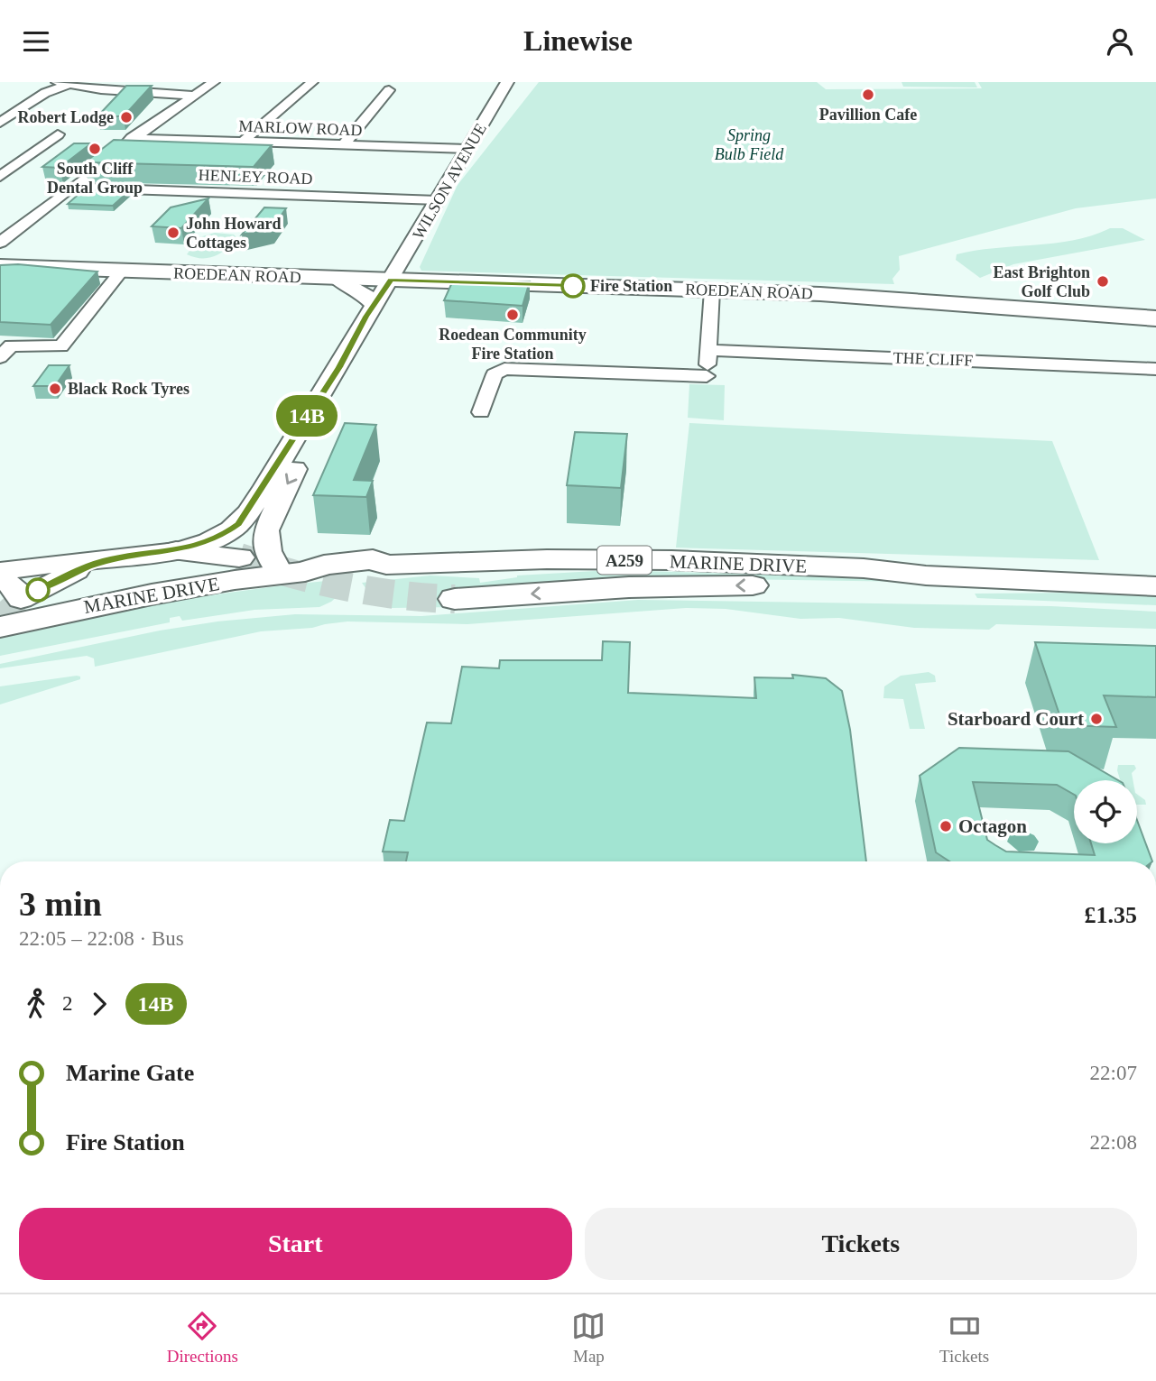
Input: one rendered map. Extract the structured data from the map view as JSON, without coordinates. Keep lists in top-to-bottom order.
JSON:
{
  "streets": {
    "main road": ["ROEDEAN ROAD", "A259", "MARINE DRIVE"],
    "street": [
      "MARLOW ROAD",
      "HENLEY ROAD",
      "WILSON AVENUE",
      "THE CLIFF"
    ]
  },
  "crossings": [
    ["MARLOW ROAD", "WILSON AVENUE"],
    ["HENLEY ROAD", "WILSON AVENUE"],
    ["WILSON AVENUE", "ROEDEAN ROAD"]
  ],
  "parks": ["Spring Bulb Field"],
  "places": [
    "Pavillion Cafe",
    "Robert Lodge",
    "South Cliff Dental Group",
    "John Howard Cottages",
    "East Brighton Golf Club",
    "Fire Station",
    "Roedean Community Fire Station",
    "Black Rock Tyres",
    "Starboard Court",
    "Octagon"
  ],
  "lines": ["bus line 14B"],
  "page": {
    "header": "Linewise",
    "on_map": "14B",
    "heading": ["3 min", "22:05 – 22:08 · Bus", "£1.35"],
    "legs": ["2", "14B"],
    "list": [
      {
        "name": "Marine Gate",
        "value": "22:07"
      },
      {
        "name": "Fire Station",
        "value": "22:08"
      }
    ],
    "buttons": ["Start", "Tickets"],
    "tabs": ["Directions", "Map", "Tickets"]
  }
}
